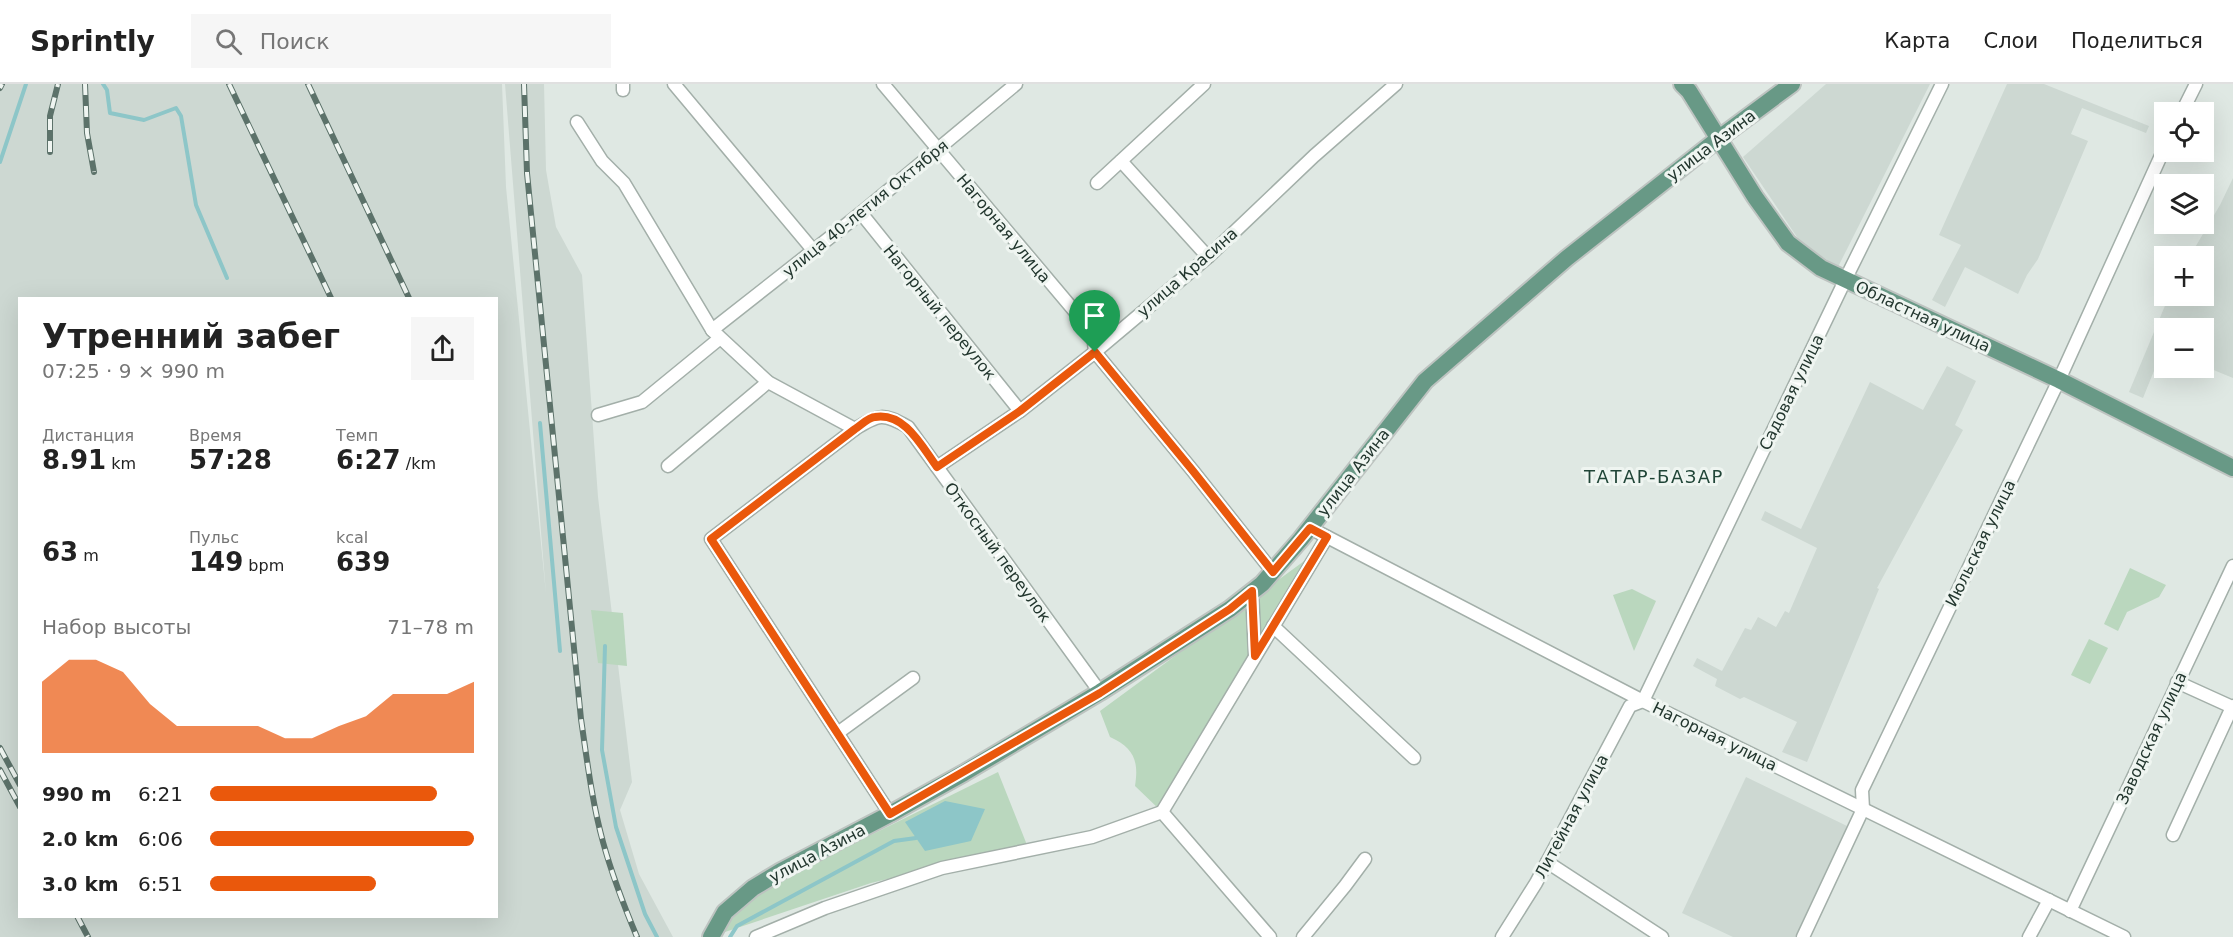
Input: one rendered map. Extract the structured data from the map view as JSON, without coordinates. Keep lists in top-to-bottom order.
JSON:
{
  "streets": {
    "main road": ["улица Азина", "Областная улица"],
    "street": [
      "улица 40-летия Октября",
      "Нагорная улица",
      "улица Красина",
      "Нагорный переулок",
      "Садовая улица",
      "Июльская улица",
      "Откосный переулок",
      "Заводская улица",
      "Литейная улица"
    ]
  },
  "crossings": [
    ["улица Азина", "Нагорная улица"],
    ["улица Азина", "Областная улица"],
    ["улица Азина", "Откосный переулок"],
    ["улица 40-летия Октября", "Нагорная улица"],
    ["улица 40-летия Октября", "Нагорный переулок"],
    ["Нагорная улица", "улица Красина"],
    ["Нагорная улица", "Садовая улица"],
    ["Нагорная улица", "Июльская улица"],
    ["Нагорная улица", "Заводская улица"],
    ["Нагорная улица", "Литейная улица"],
    ["улица Красина", "Нагорный переулок"],
    ["улица Красина", "Откосный переулок"],
    ["Областная улица", "Садовая улица"],
    ["Областная улица", "Июльская улица"],
    ["Садовая улица", "Литейная улица"]
  ],
  "districts": ["ТАТАР-БАЗАР"],
  "page": {
    "header": "Sprintly",
    "search": "Поиск",
    "nav": ["Карта", "Слои", "Поделиться"],
    "map_buttons": ["+", "−"],
    "heading": ["Утренний забег", "07:25 · 9 × 990 m"],
    "stats": [
      ["Дистанция", "8.91 km"],
      ["Время", "57:28"],
      ["Темп", "6:27 /km"],
      ["63 m"],
      ["Пульс", "149 bpm"],
      ["kcal", "639"]
    ],
    "chart": ["Набор высоты", "71–78 m"],
    "list": [
      {
        "name": "990 m",
        "note": "6:21"
      },
      {
        "name": "2.0 km",
        "note": "6:06"
      },
      {
        "name": "3.0 km",
        "note": "6:51"
      }
    ]
  }
}
